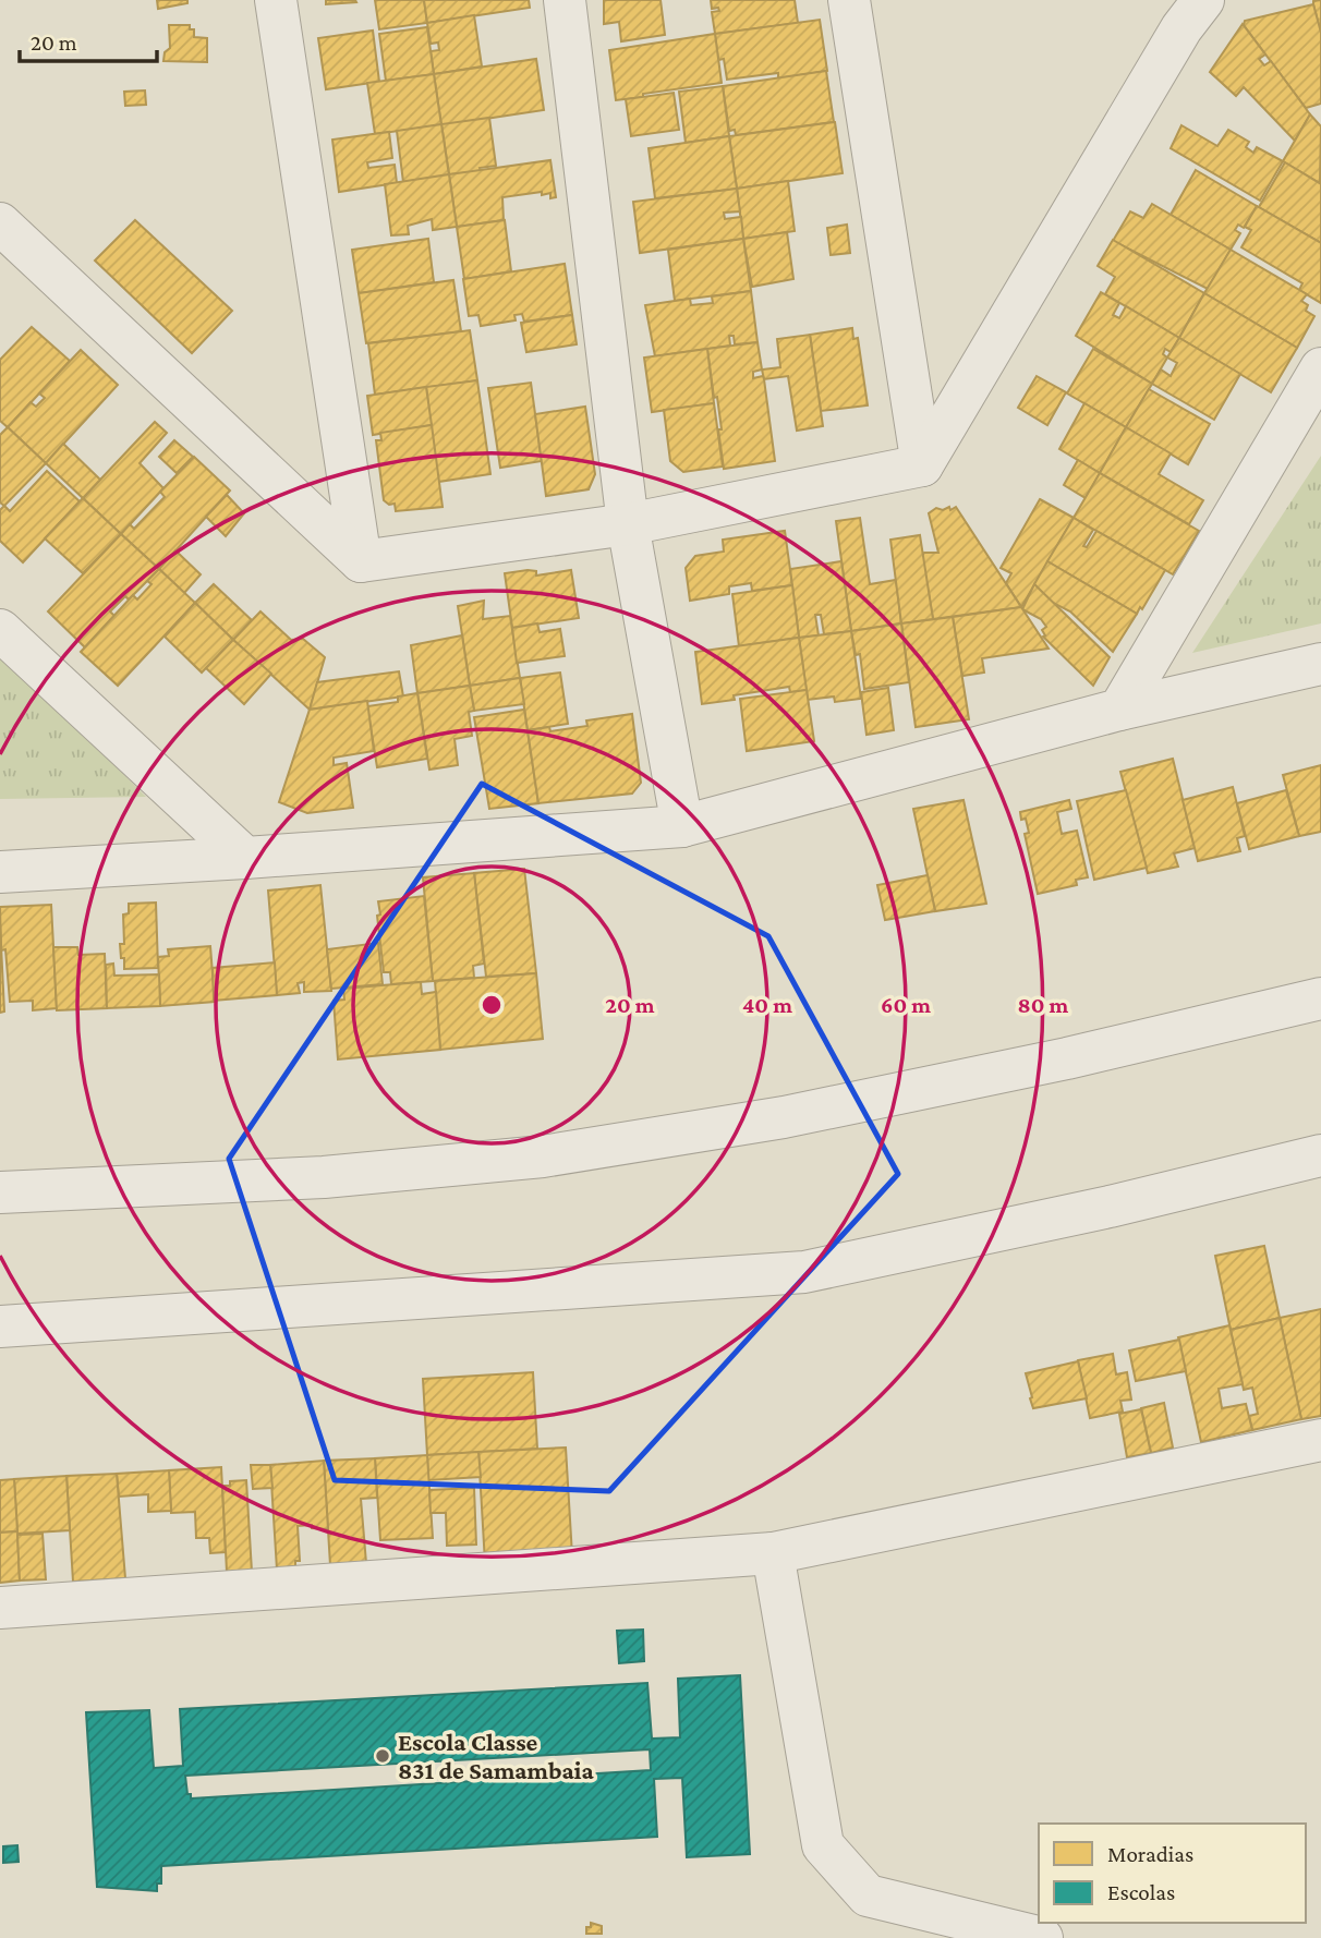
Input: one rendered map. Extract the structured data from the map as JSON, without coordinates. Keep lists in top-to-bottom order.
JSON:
{
  "places": ["Escola Classe 831 de Samambaia"],
  "legend": ["Moradias", "Escolas"],
  "scale_bar": "20 m",
  "rings": [
    "20 m",
    "40 m",
    "60 m",
    "80 m"
  ]
}
